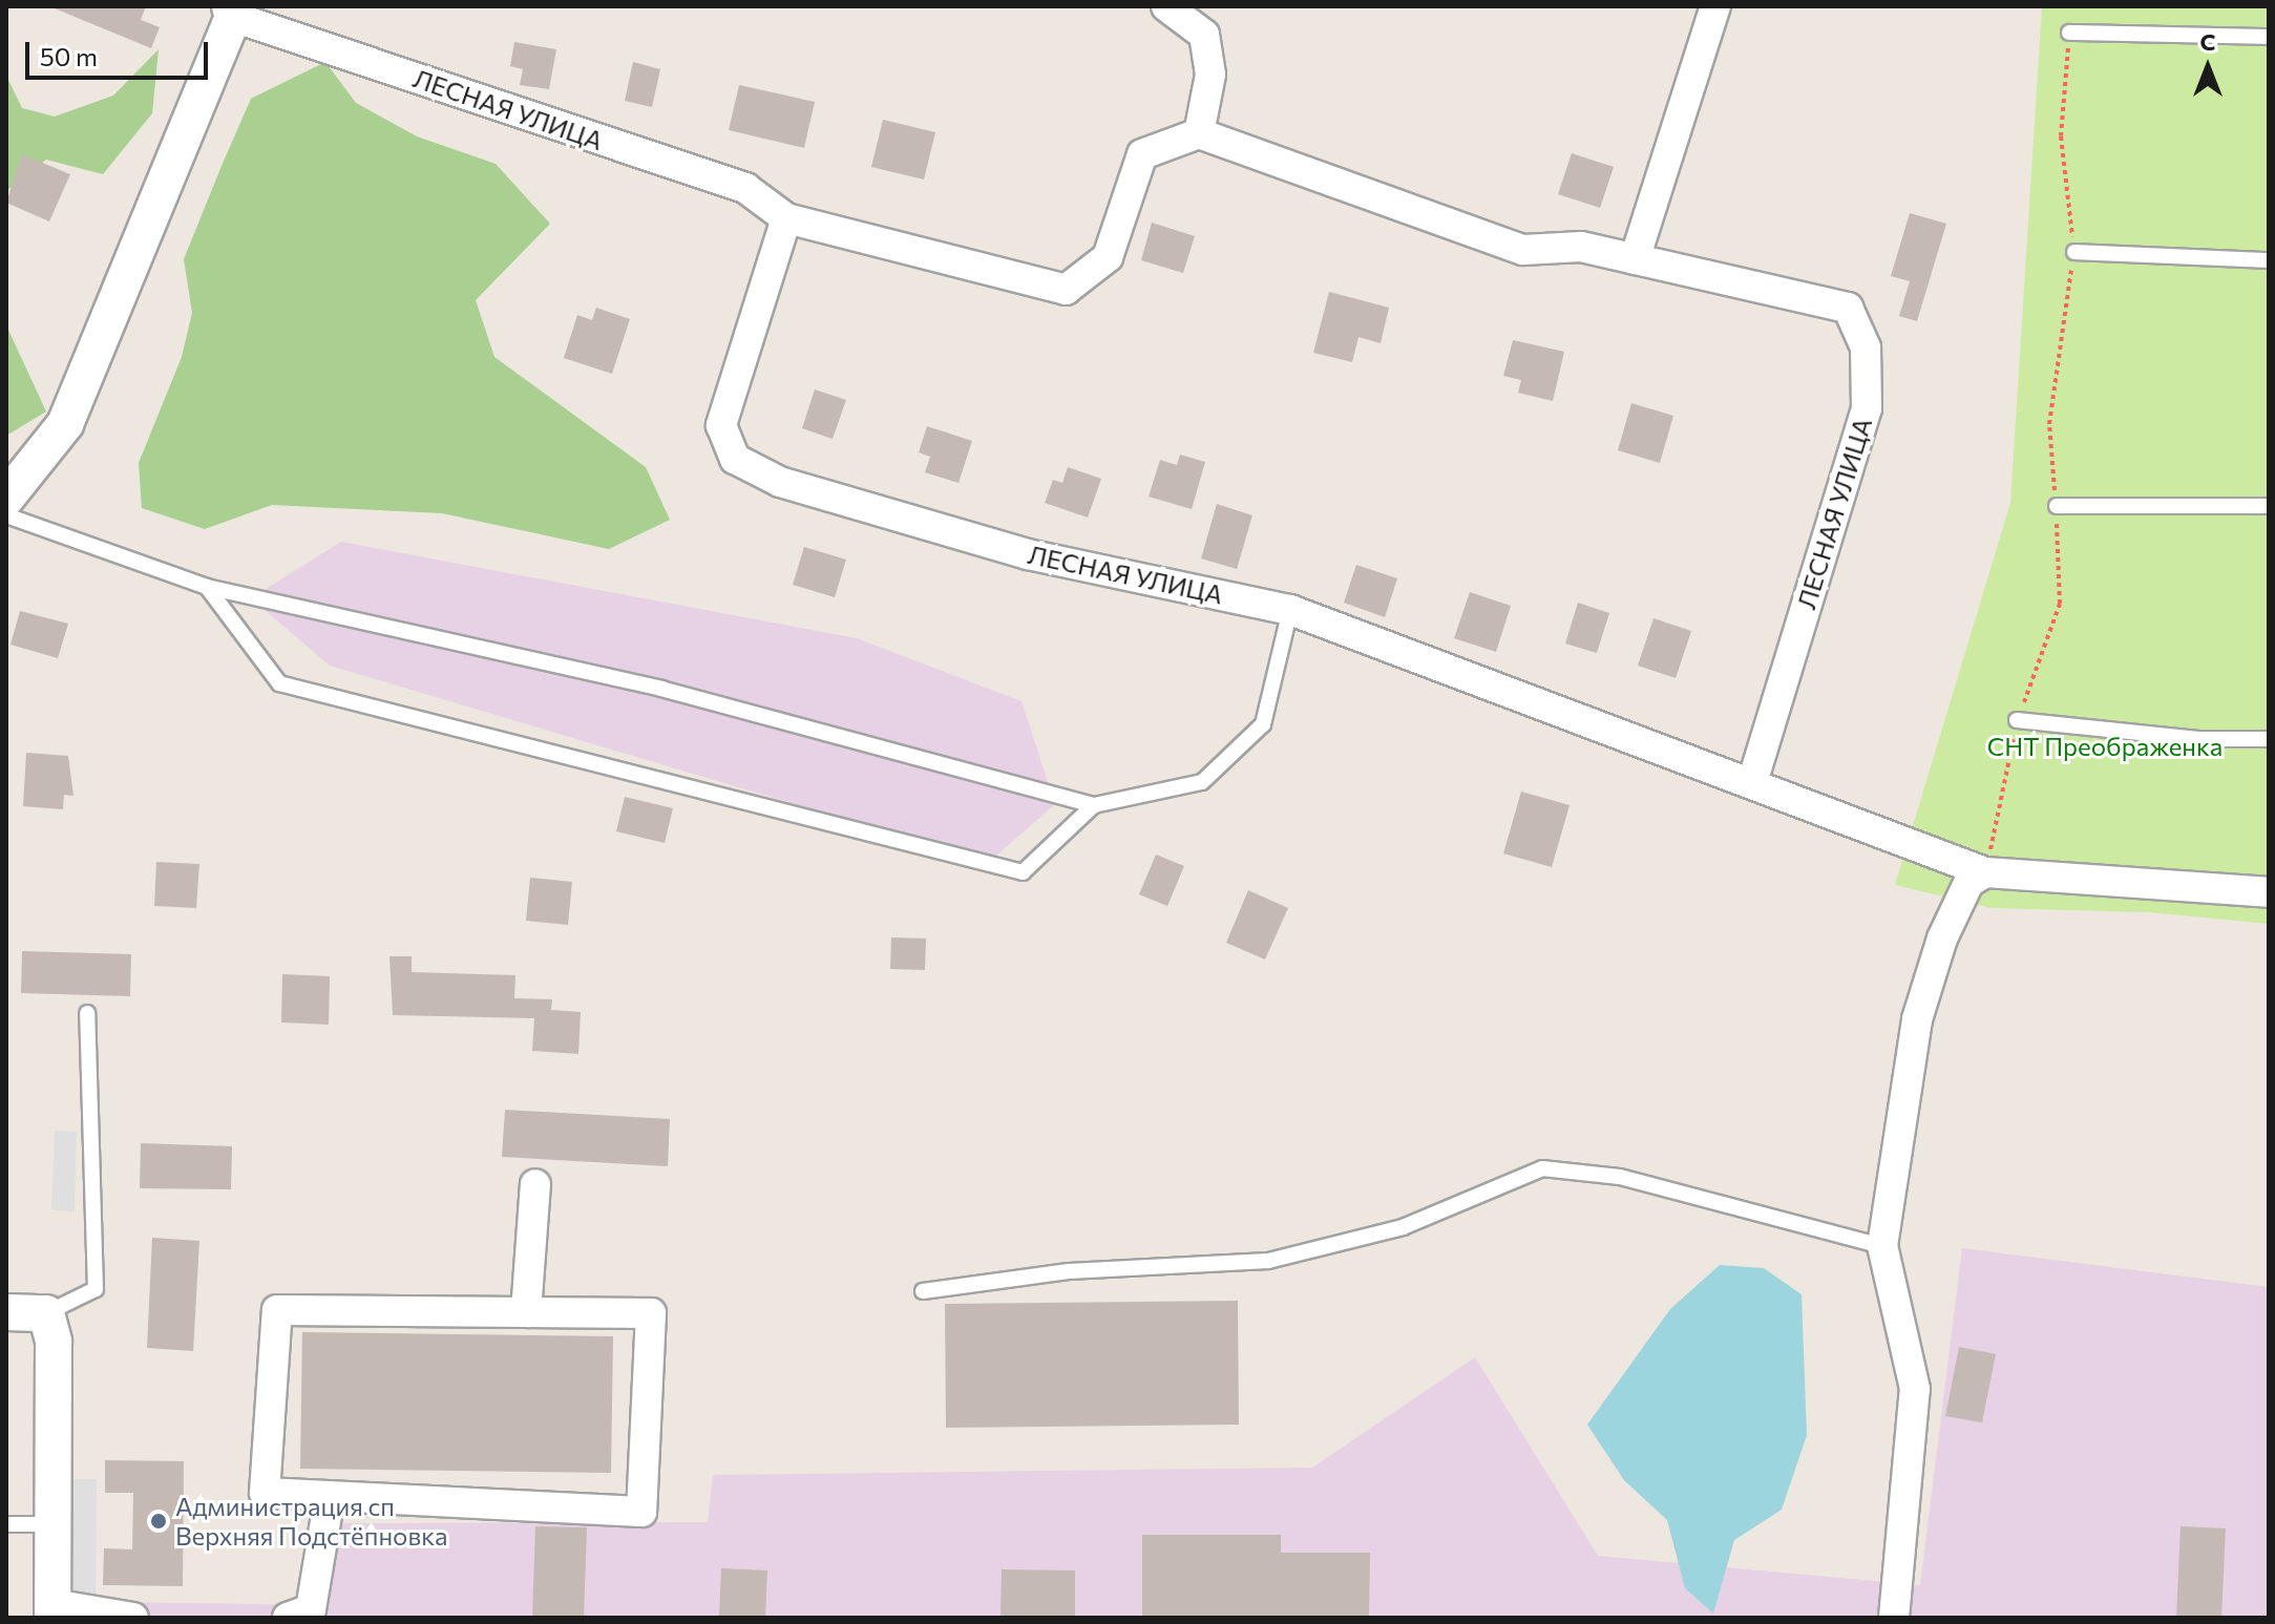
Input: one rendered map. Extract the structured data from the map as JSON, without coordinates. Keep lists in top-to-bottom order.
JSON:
{
  "streets": {
    "street": ["ЛЕСНАЯ УЛИЦА"]
  },
  "parks": ["СНТ Преображенка"],
  "places": ["Администрация сп Верхняя Подстёпновка"],
  "scale_bar": "50 m",
  "north": "top"
}
